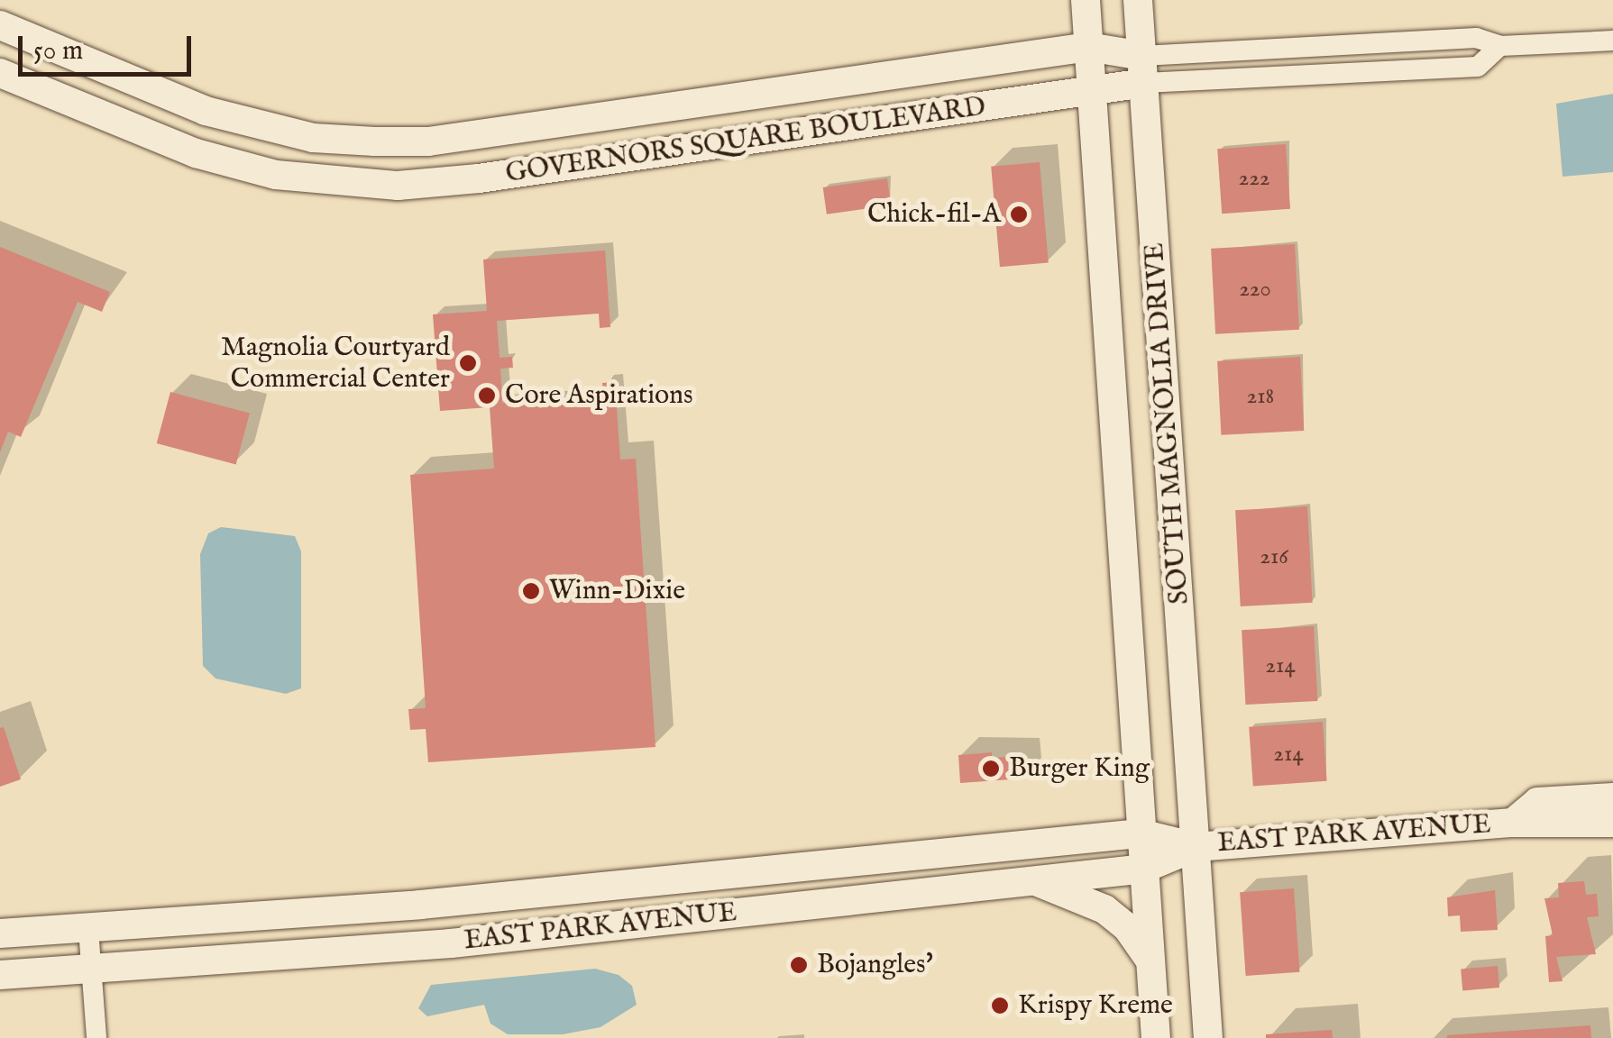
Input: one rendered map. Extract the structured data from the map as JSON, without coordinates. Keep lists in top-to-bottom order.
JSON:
{
  "streets": {
    "main road": ["GOVERNORS SQUARE BOULEVARD", "SOUTH MAGNOLIA DRIVE", "EAST PARK AVENUE"]
  },
  "crossings": [
    ["GOVERNORS SQUARE BOULEVARD", "SOUTH MAGNOLIA DRIVE"],
    ["SOUTH MAGNOLIA DRIVE", "EAST PARK AVENUE"]
  ],
  "places": [
    "Chick-fil-A",
    "Magnolia Courtyard Commercial Center",
    "Core Aspirations",
    "Winn-Dixie",
    "Burger King",
    "Bojangles'",
    "Krispy Kreme"
  ],
  "house_numbers": [
    "222",
    "220",
    "218",
    "216",
    "214",
    "214"
  ],
  "scale_bar": "50 m"
}
